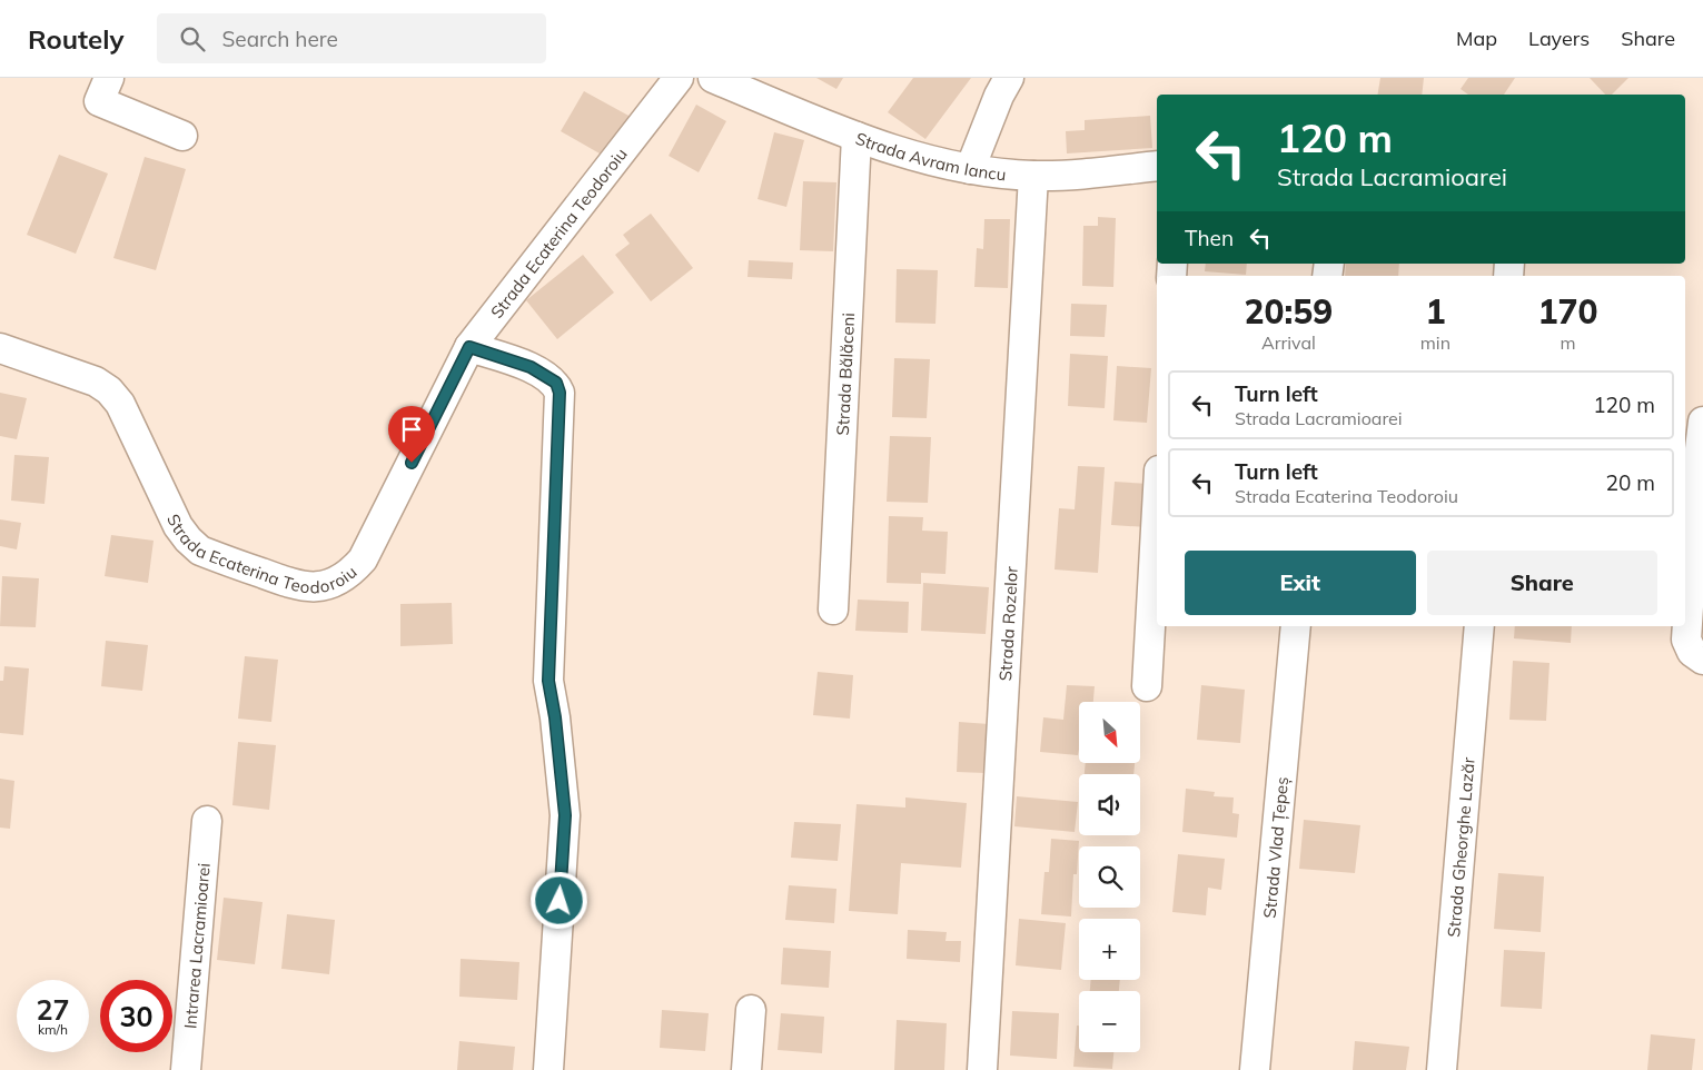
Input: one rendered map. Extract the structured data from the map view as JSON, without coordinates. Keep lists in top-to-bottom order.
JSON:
{
  "streets": {
    "street": [
      "Strada Avram Iancu",
      "Strada Ecaterina Teodoroiu",
      "Strada Bălăceni",
      "Strada Rozelor",
      "Strada Vlad Țepeș",
      "Strada Gheorghe Lazăr",
      "Intrarea Lacramioarei"
    ]
  },
  "crossings": [
    ["Strada Avram Iancu", "Strada Bălăceni"],
    ["Strada Avram Iancu", "Strada Rozelor"]
  ],
  "north": "bottom right",
  "page": {
    "header": "Routely",
    "search": "Search here",
    "nav": ["Map", "Layers", "Share"],
    "turn": ["120 m", "Strada Lacramioarei"],
    "then": "Then",
    "eta": [
      "20:59",
      "Arrival",
      "1",
      "min",
      "170",
      "m"
    ],
    "list": [
      {
        "name": "Turn left",
        "note": "Strada Lacramioarei",
        "value": "120 m"
      },
      {
        "name": "Turn left",
        "note": "Strada Ecaterina Teodoroiu",
        "value": "20 m"
      }
    ],
    "buttons": ["Exit", "Share"],
    "map_buttons": ["+", "−"],
    "speed": "27 km/h",
    "limit": "30"
  }
}
